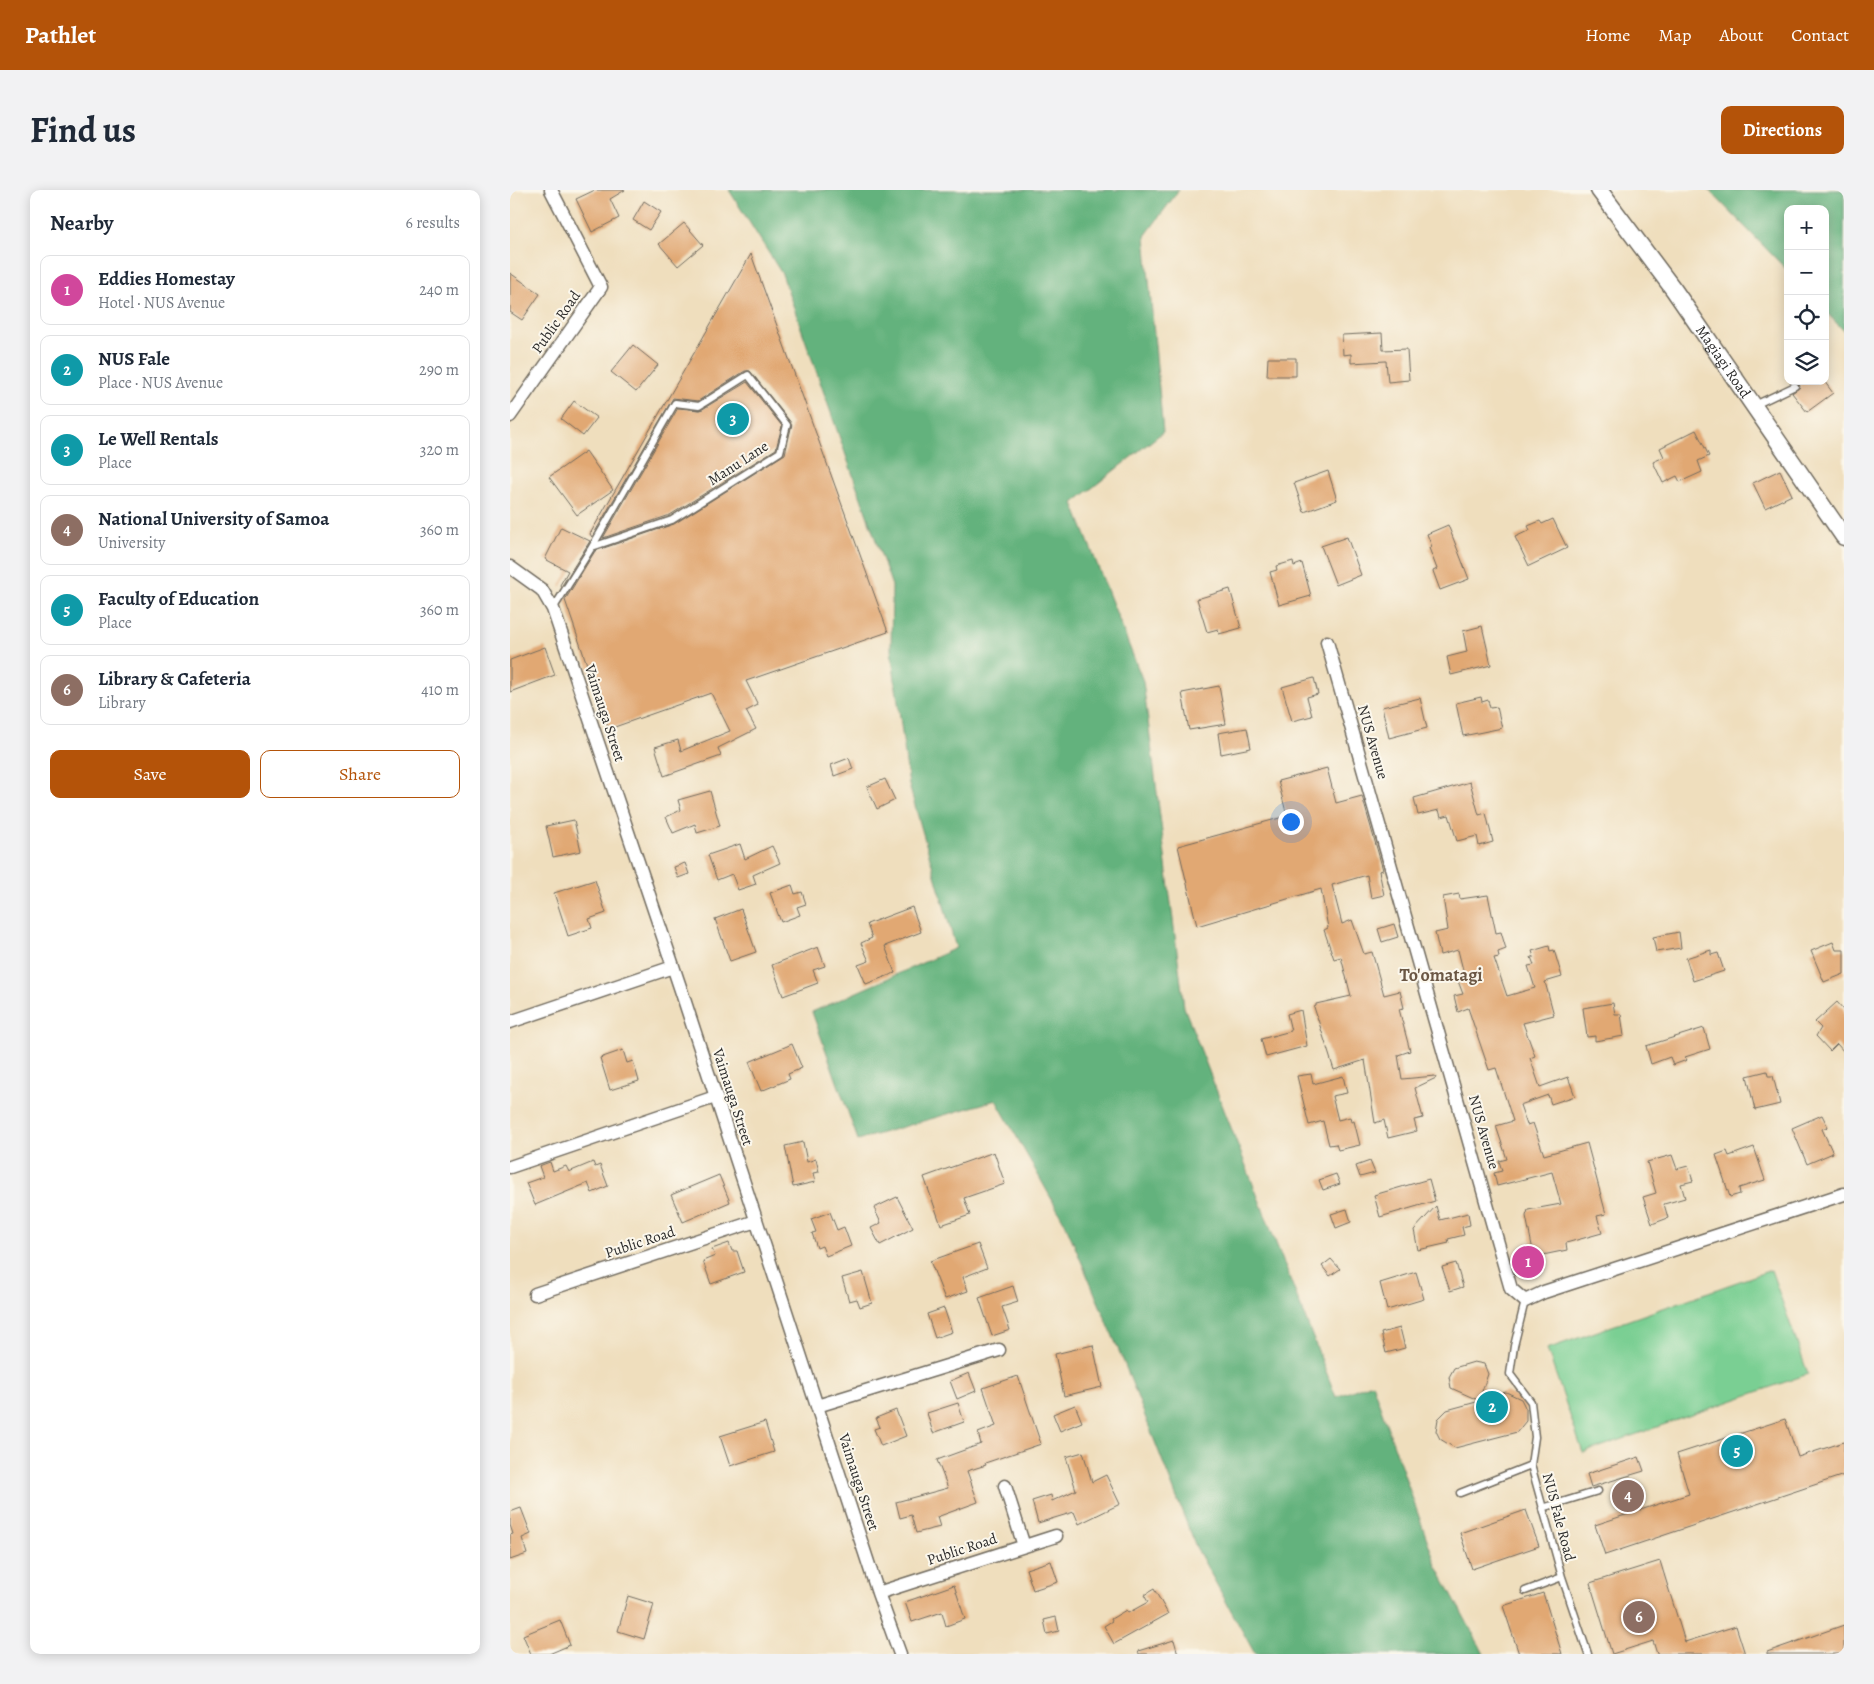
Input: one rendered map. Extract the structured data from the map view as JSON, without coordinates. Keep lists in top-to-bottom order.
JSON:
{
  "streets": {
    "street": [
      "Public Road",
      "Magiagi Road",
      "Vaimauga Street",
      "NUS Avenue"
    ],
    "lane": ["Manu Lane", "NUS Fale Road"]
  },
  "crossings": [
    ["Public Road", "Vaimauga Street"],
    ["Manu Lane", "Vaimauga Street"],
    ["NUS Avenue", "NUS Fale Road"]
  ],
  "districts": ["To'omatagi"],
  "page": {
    "header": "Pathlet",
    "nav": [
      "Home",
      "Map",
      "About",
      "Contact"
    ],
    "title": "Find us",
    "buttons": [
      "Directions",
      ["Save", "Share"]
    ],
    "heading": ["Nearby", "6 results"],
    "map_buttons": ["+", "−"],
    "list": [
      {
        "mark": "1",
        "name": "Eddies Homestay",
        "note": "Hotel · NUS Avenue",
        "value": "240 m"
      },
      {
        "mark": "2",
        "name": "NUS Fale",
        "note": "Place · NUS Avenue",
        "value": "290 m"
      },
      {
        "mark": "3",
        "name": "Le Well Rentals",
        "note": "Place",
        "value": "320 m"
      },
      {
        "mark": "4",
        "name": "National University of Samoa",
        "note": "University",
        "value": "360 m"
      },
      {
        "mark": "5",
        "name": "Faculty of Education",
        "note": "Place",
        "value": "360 m"
      },
      {
        "mark": "6",
        "name": "Library & Cafeteria",
        "note": "Library",
        "value": "410 m"
      }
    ],
    "pins": [
      "3",
      "1",
      "2",
      "5",
      "4",
      "6"
    ]
  }
}
